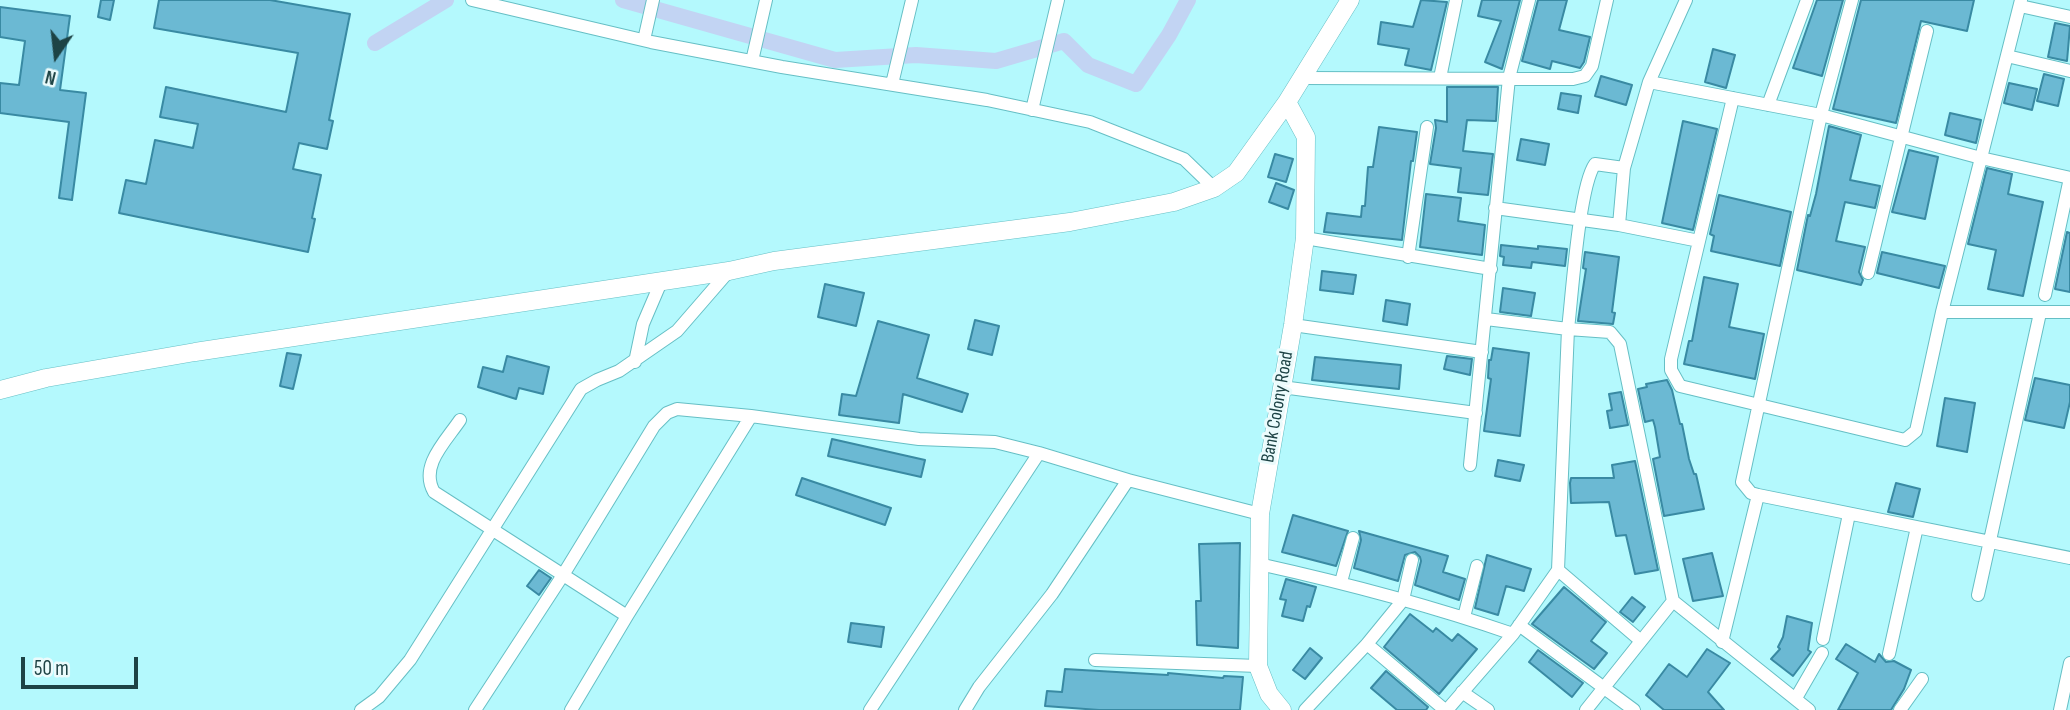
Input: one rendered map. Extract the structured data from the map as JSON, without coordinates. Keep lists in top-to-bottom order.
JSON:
{
  "streets": {
    "street": ["Bank Colony Road"]
  },
  "scale_bar": "50 m",
  "north": "bottom"
}
